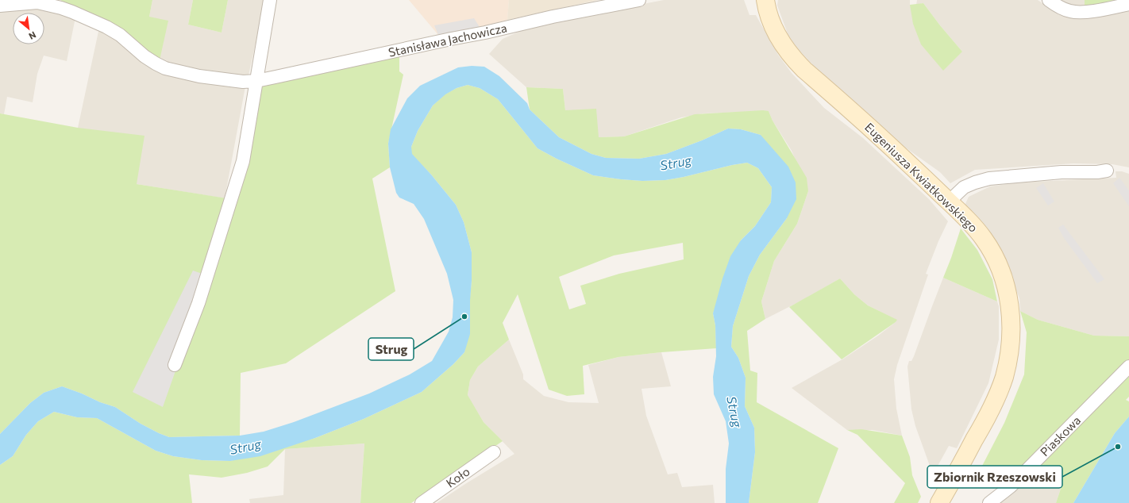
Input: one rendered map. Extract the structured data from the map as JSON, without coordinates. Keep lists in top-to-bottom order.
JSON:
{
  "streets": {
    "street": [
      "Stanisława Jachowicza",
      "Eugeniusza Kwiatkowskiego",
      "Piaskowa",
      "Koło"
    ]
  },
  "water": ["Strug"],
  "places": ["Strug", "Zbiornik Rzeszowski"],
  "north": "bottom right"
}
